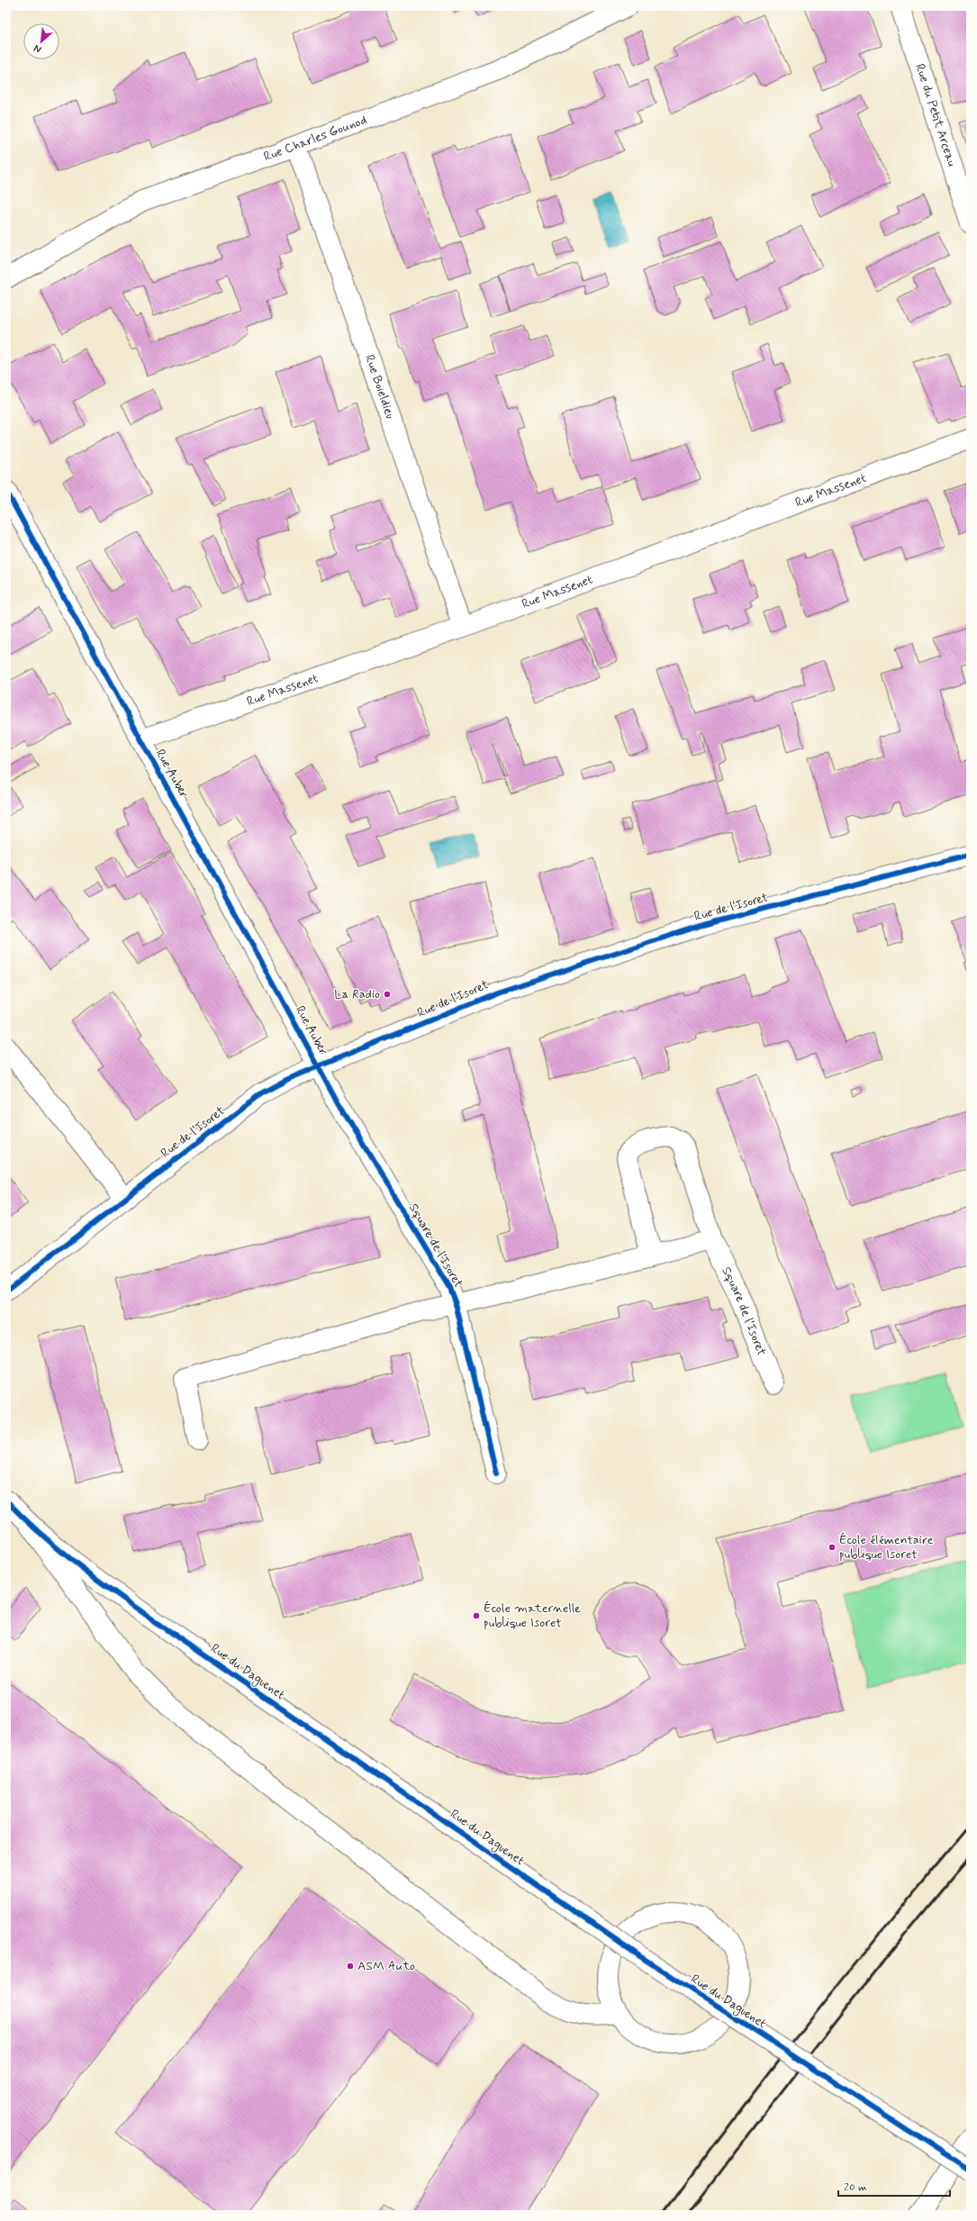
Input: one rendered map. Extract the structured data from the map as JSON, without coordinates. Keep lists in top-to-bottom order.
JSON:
{
  "streets": {
    "street": [
      "Rue du Petit Arceau",
      "Rue Charles Gounod",
      "Rue Boieldieu",
      "Rue Massenet",
      "Rue Auber",
      "Rue de l'Isoret",
      "Square de l'Isoret",
      "Rue du Daguenet"
    ]
  },
  "crossings": [
    ["Rue Charles Gounod", "Rue Boieldieu"],
    ["Rue Boieldieu", "Rue Massenet"],
    ["Rue Massenet", "Rue Auber"],
    ["Rue Auber", "Rue de l'Isoret"],
    ["Rue Auber", "Square de l'Isoret"],
    ["Rue de l'Isoret", "Square de l'Isoret"]
  ],
  "places": [
    "La Radio",
    "École élémentaire publique Isoret",
    "École maternelle publique Isoret",
    "ASM Auto"
  ],
  "scale_bar": "20 m",
  "north": "bottom left"
}
